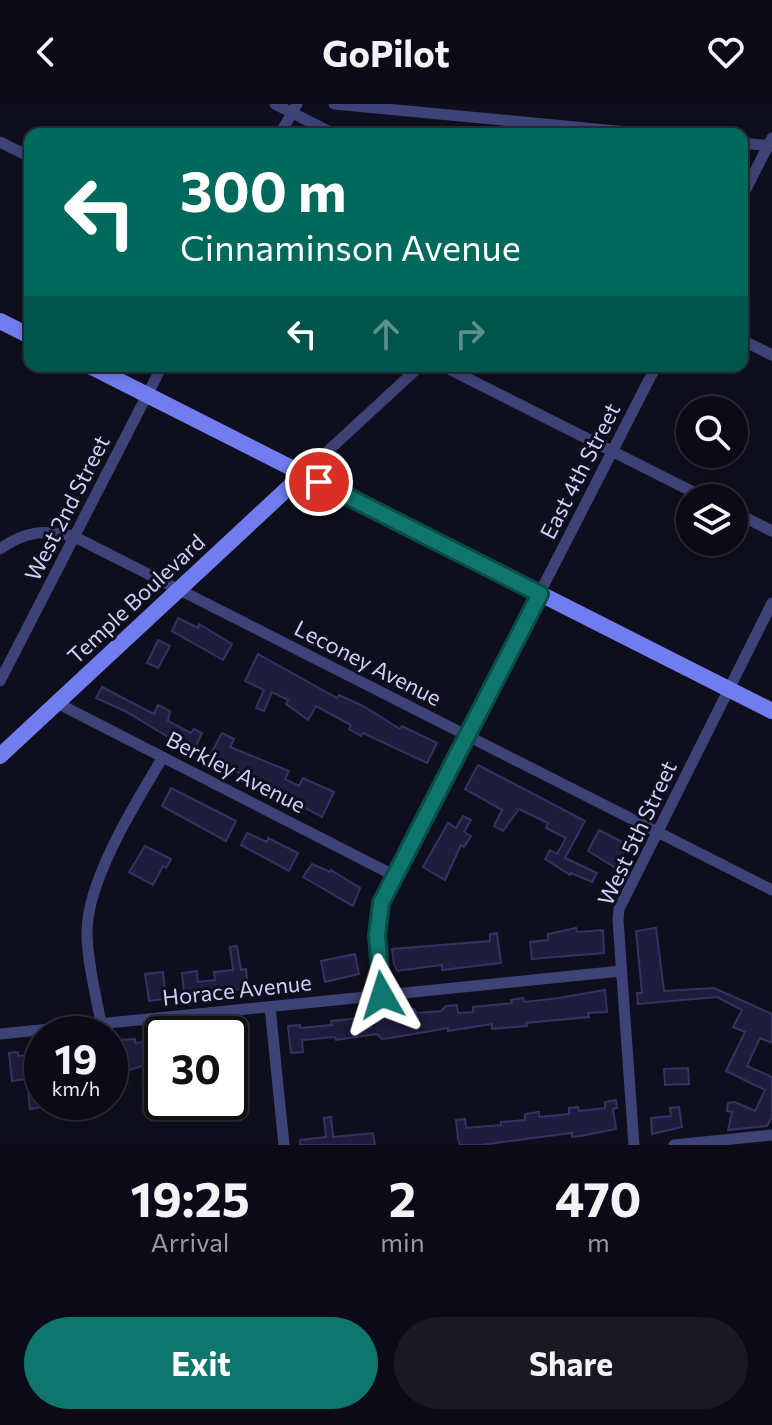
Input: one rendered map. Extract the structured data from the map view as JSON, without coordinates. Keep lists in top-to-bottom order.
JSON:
{
  "streets": {
    "street": [
      "East 4th Street",
      "West 2nd Street",
      "Temple Boulevard",
      "Leconey Avenue",
      "Berkley Avenue",
      "West 5th Street",
      "Horace Avenue"
    ]
  },
  "crossings": [
    ["East 4th Street", "Leconey Avenue"],
    ["East 4th Street", "Berkley Avenue"],
    ["East 4th Street", "Horace Avenue"],
    ["West 2nd Street", "Leconey Avenue"],
    ["Temple Boulevard", "Leconey Avenue"],
    ["Temple Boulevard", "Berkley Avenue"],
    ["Leconey Avenue", "West 5th Street"],
    ["West 5th Street", "Horace Avenue"]
  ],
  "page": {
    "header": "GoPilot",
    "turn": ["300 m", "Cinnaminson Avenue"],
    "speed": "19 km/h",
    "limit": "30",
    "eta": [
      "19:25",
      "Arrival",
      "2",
      "min",
      "470",
      "m"
    ],
    "buttons": ["Exit", "Share"]
  }
}
